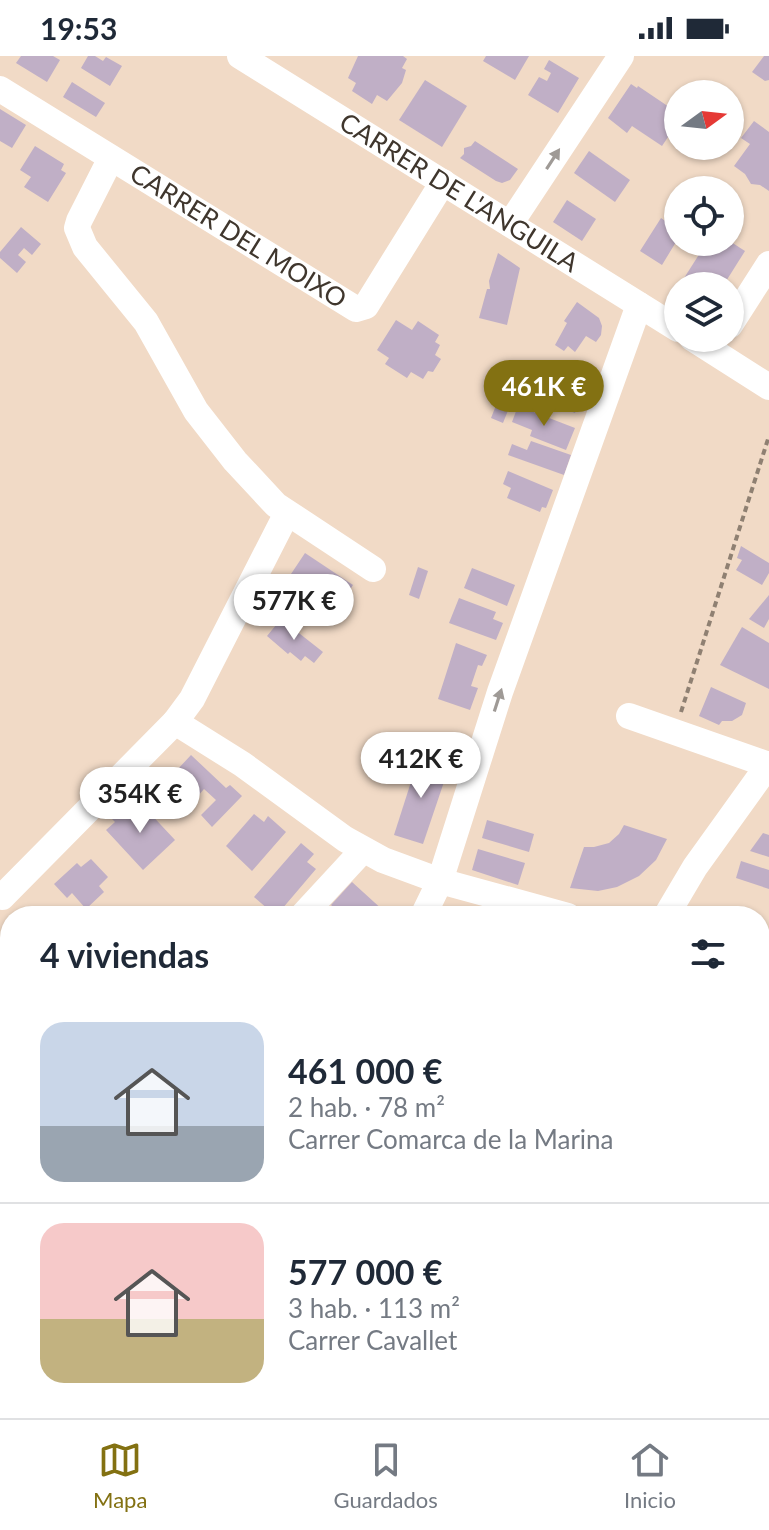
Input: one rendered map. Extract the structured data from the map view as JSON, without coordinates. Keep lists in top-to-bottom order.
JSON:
{
  "streets": {
    "street": ["CARRER DE L'ANGUILA", "CARRER DEL MOIXO"]
  },
  "crossings": [
    ["CARRER DE L'ANGUILA", "CARRER DEL MOIXO"]
  ],
  "north": "right",
  "page": {
    "status": "19:53",
    "price": [
      "461K €",
      "577K €",
      "412K €",
      "354K €"
    ],
    "heading": "4 viviendas",
    "list": [
      {
        "name": "461 000 €",
        "note": "2 hab. · 78 m² · Carrer Comarca de la Marina"
      },
      {
        "name": "577 000 €",
        "note": "3 hab. · 113 m² · Carrer Cavallet"
      }
    ],
    "tabs": ["Mapa", "Guardados", "Inicio"]
  }
}
